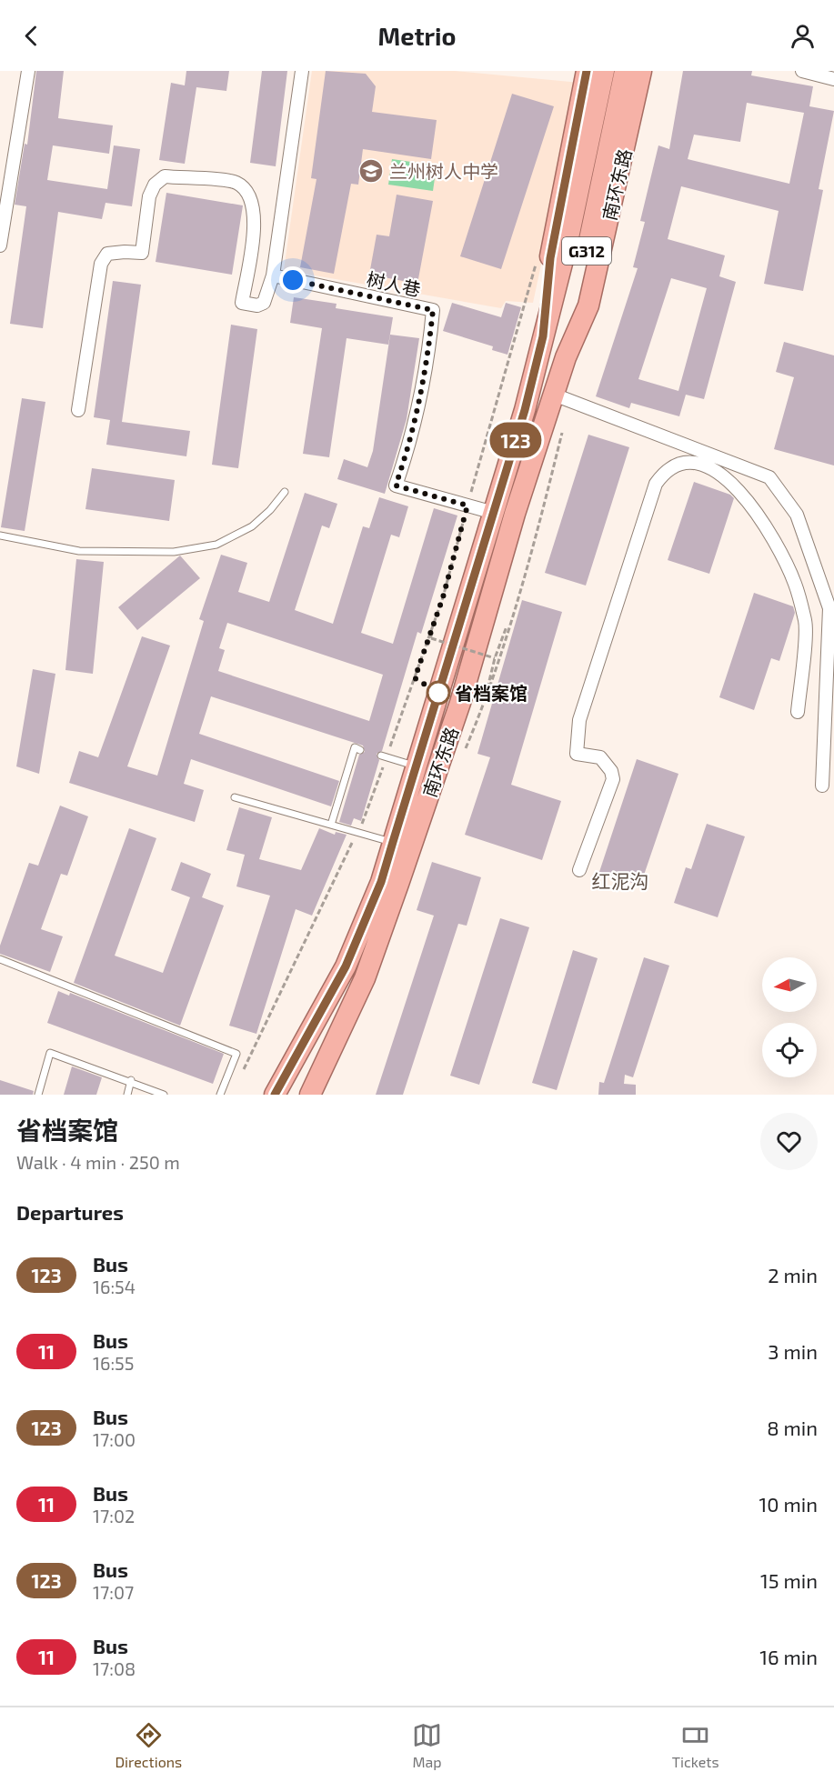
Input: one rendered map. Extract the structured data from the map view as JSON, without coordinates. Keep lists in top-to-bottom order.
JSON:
{
  "streets": {
    "highway": ["南环东路", "G312"],
    "street": ["树人巷"]
  },
  "crossings": [
    ["南环东路", "树人巷"]
  ],
  "districts": ["红泥沟"],
  "places": {
    "school or university": ["兰州树人中学"],
    "other": ["省档案馆"]
  },
  "lines": ["bus line 123"],
  "north": "left",
  "page": {
    "header": "Metrio",
    "on_map": "123",
    "heading": [
      ["省档案馆", "Walk · 4 min · 250 m"],
      "Departures"
    ],
    "list": [
      {
        "mark": "123",
        "name": "Bus",
        "note": "16:54",
        "value": "2 min"
      },
      {
        "mark": "11",
        "name": "Bus",
        "note": "16:55",
        "value": "3 min"
      },
      {
        "mark": "123",
        "name": "Bus",
        "note": "17:00",
        "value": "8 min"
      },
      {
        "mark": "11",
        "name": "Bus",
        "note": "17:02",
        "value": "10 min"
      },
      {
        "mark": "123",
        "name": "Bus",
        "note": "17:07",
        "value": "15 min"
      },
      {
        "mark": "11",
        "name": "Bus",
        "note": "17:08",
        "value": "16 min"
      }
    ],
    "tabs": ["Directions", "Map", "Tickets"]
  }
}
